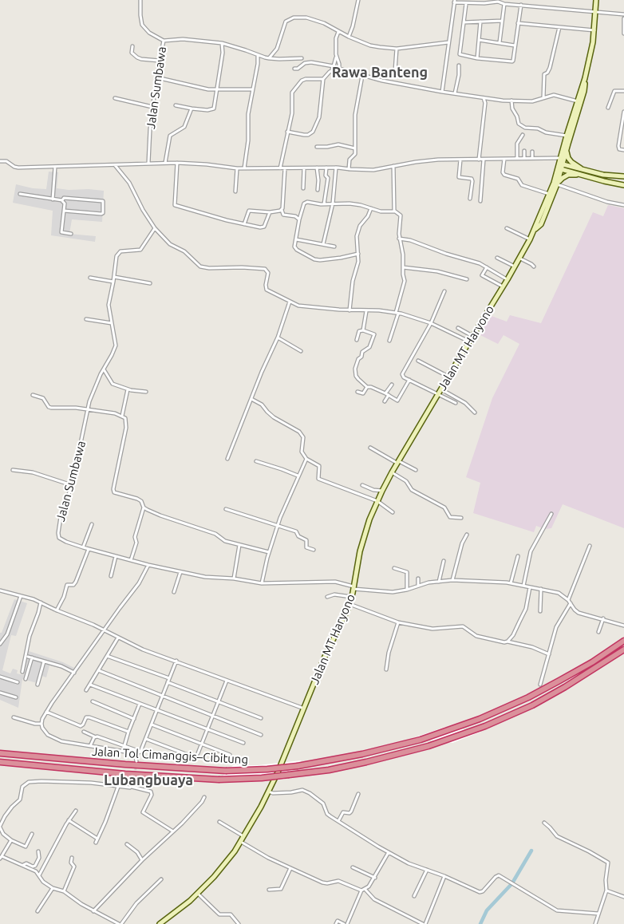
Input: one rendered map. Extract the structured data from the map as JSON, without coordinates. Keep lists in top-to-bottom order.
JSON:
{
  "streets": {
    "highway": ["Jalan Tol Cimanggis–Cibitung"],
    "main road": ["Jalan MT Haryono"],
    "street": ["Jalan Sumbawa"]
  },
  "crossings": [
    ["Jalan Sumbawa", "Jalan MT Haryono"]
  ],
  "districts": ["Rawa Banteng", "Lubangbuaya"]
}
